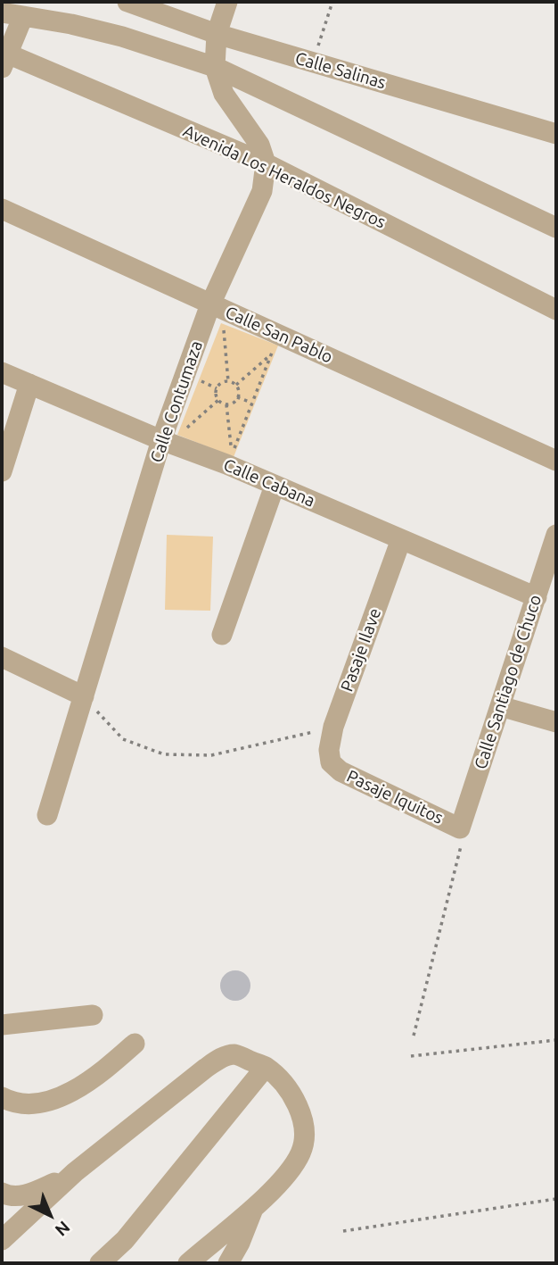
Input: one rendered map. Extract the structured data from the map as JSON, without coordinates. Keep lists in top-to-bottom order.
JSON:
{
  "streets": {
    "street": [
      "Calle Salinas",
      "Avenida Los Heraldos Negros",
      "Calle San Pablo",
      "Calle Contumaza",
      "Calle Cabana",
      "Pasaje Ilave",
      "Calle Santiago de Chuco",
      "Pasaje Iquitos"
    ]
  },
  "crossings": [
    ["Avenida Los Heraldos Negros", "Calle Contumaza"],
    ["Calle San Pablo", "Calle Contumaza"],
    ["Calle Contumaza", "Calle Cabana"],
    ["Calle Cabana", "Pasaje Ilave"],
    ["Calle Cabana", "Calle Santiago de Chuco"],
    ["Pasaje Ilave", "Pasaje Iquitos"],
    ["Calle Santiago de Chuco", "Pasaje Iquitos"]
  ],
  "north": "bottom right"
}
